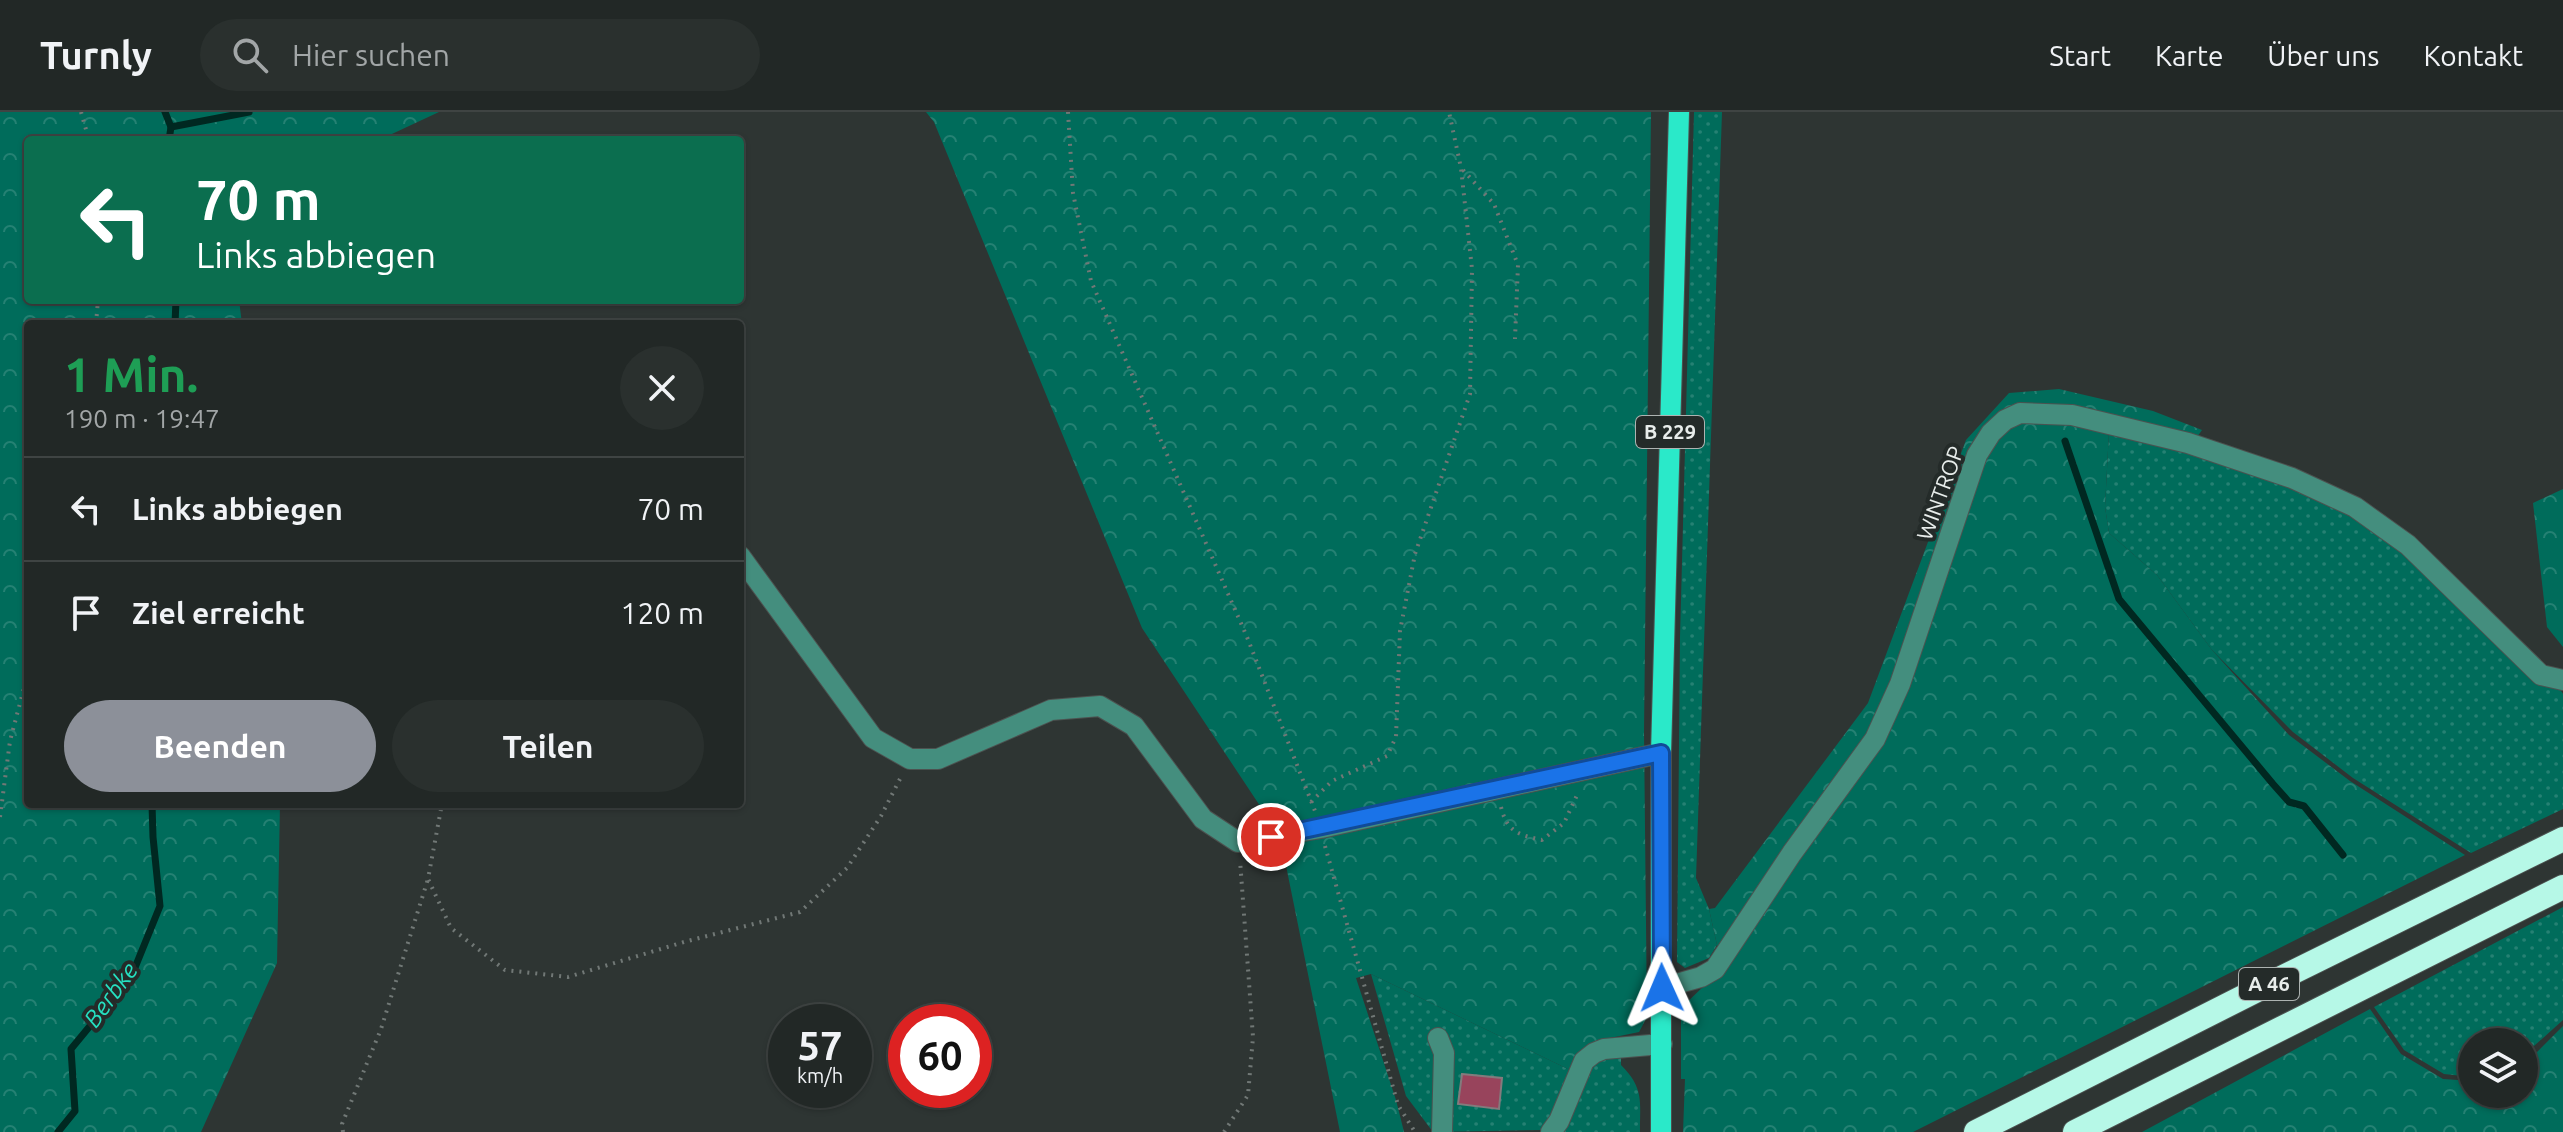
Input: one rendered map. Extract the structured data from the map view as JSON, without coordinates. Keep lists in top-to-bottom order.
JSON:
{
  "streets": {
    "highway": ["A 46"],
    "main road": ["B 229"],
    "street": ["WINTROP"]
  },
  "crossings": [
    ["B 229", "WINTROP"]
  ],
  "water": ["Berbke"],
  "page": {
    "header": "Turnly",
    "search": "Hier suchen",
    "nav": [
      "Start",
      "Karte",
      "Über uns",
      "Kontakt"
    ],
    "turn": ["70 m", "Links abbiegen"],
    "heading": ["1 Min.", "190 m · 19:47"],
    "list": [
      {
        "name": "Links abbiegen",
        "value": "70 m"
      },
      {
        "name": "Ziel erreicht",
        "value": "120 m"
      }
    ],
    "buttons": ["Beenden", "Teilen"],
    "speed": "57 km/h",
    "limit": "60"
  }
}
